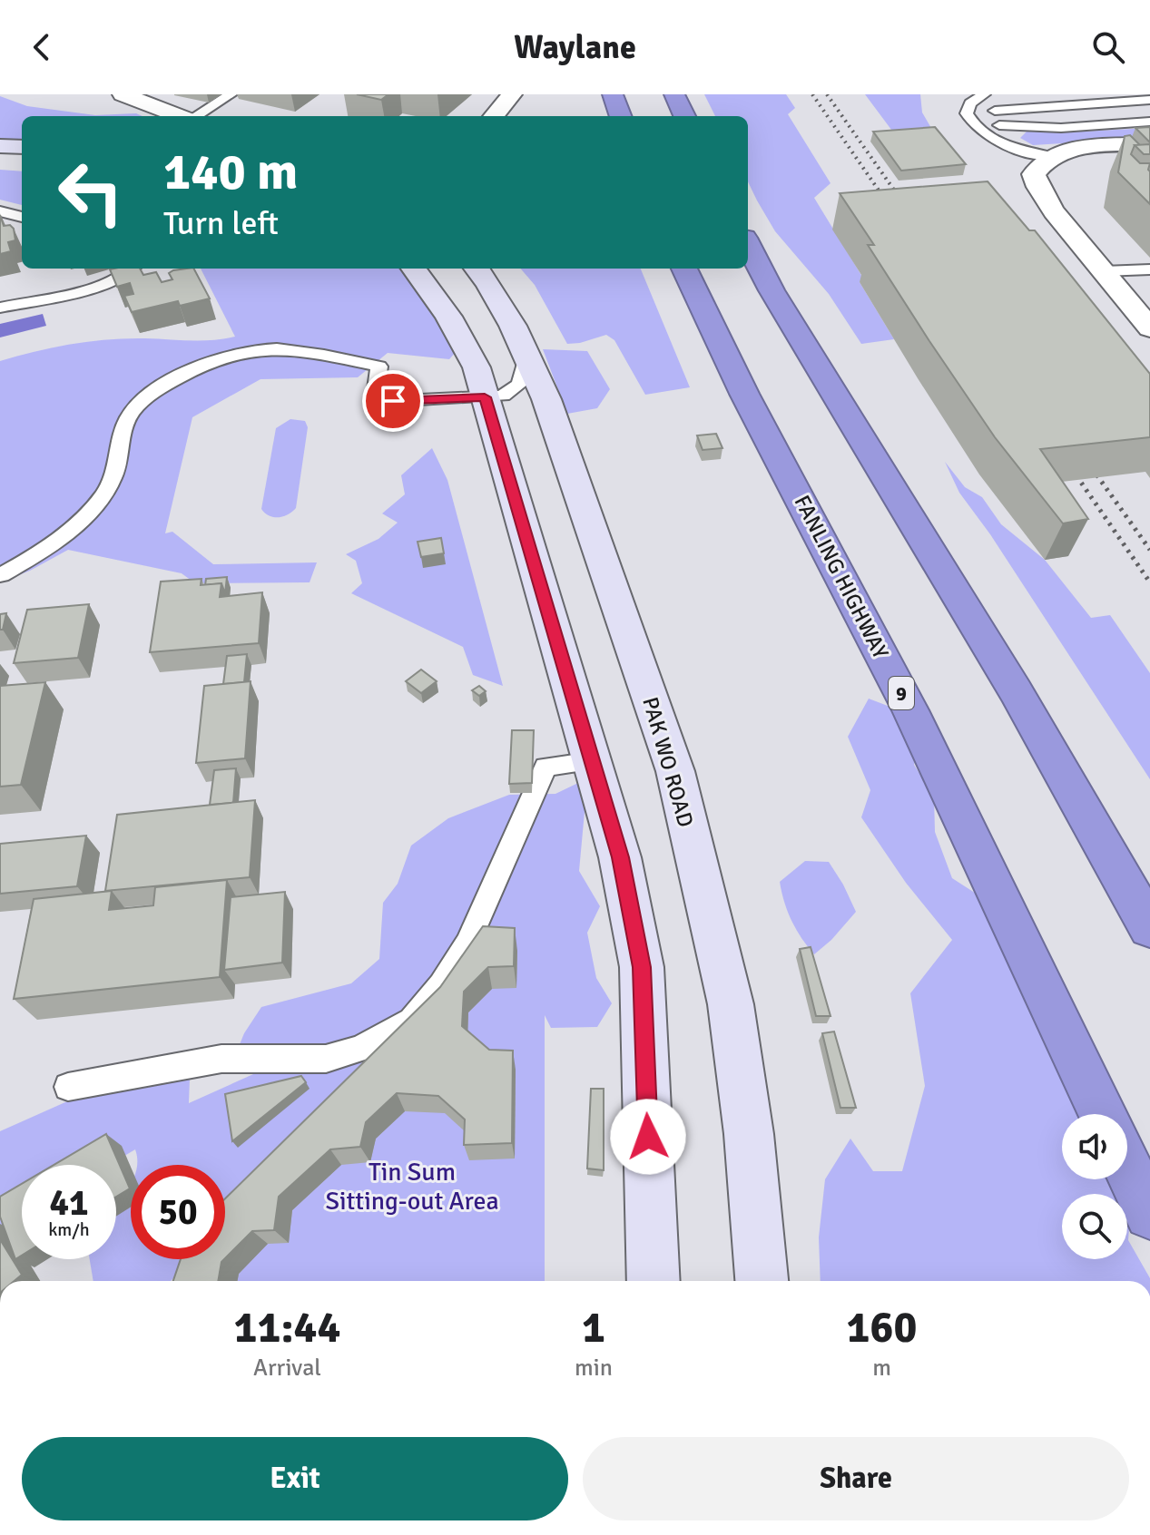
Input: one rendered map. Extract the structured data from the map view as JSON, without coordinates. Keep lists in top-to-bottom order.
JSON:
{
  "streets": {
    "highway": ["FANLING HIGHWAY", "9"],
    "main road": ["PAK WO ROAD"]
  },
  "parks": ["Tin Sum Sitting-out Area"],
  "page": {
    "header": "Waylane",
    "turn": ["140 m", "Turn left"],
    "speed": "41 km/h",
    "limit": "50",
    "eta": [
      "11:44",
      "Arrival",
      "1",
      "min",
      "160",
      "m"
    ],
    "buttons": ["Exit", "Share"]
  }
}
